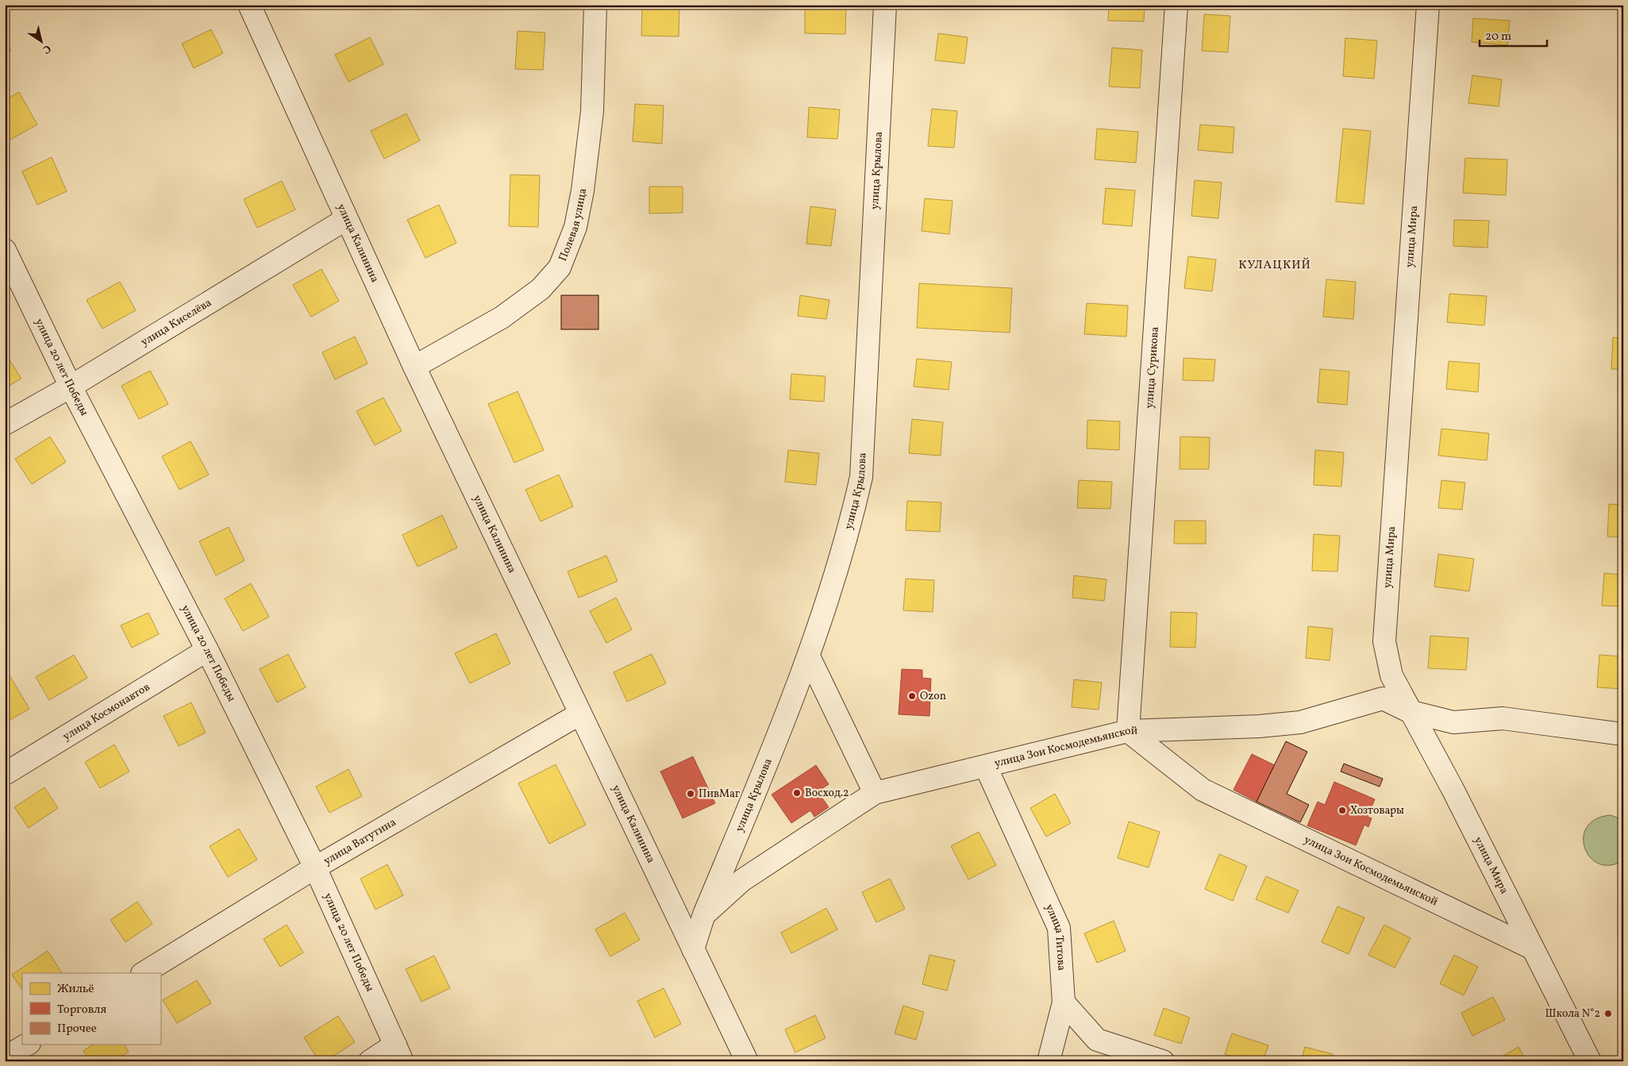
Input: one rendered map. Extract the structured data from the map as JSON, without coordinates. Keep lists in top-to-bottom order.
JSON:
{
  "streets": {
    "street": [
      "улица Крылова",
      "Полевая улица",
      "улица Мира",
      "улица Калинина",
      "улица Киселёва",
      "улица 20 лет Победы",
      "улица Сурикова",
      "улица Космонавтов",
      "улица Зои Космодемьянской",
      "улица Ватутина",
      "улица Титова"
    ]
  },
  "crossings": [
    ["улица Крылова", "улица Калинина"],
    ["улица Крылова", "улица Зои Космодемьянской"],
    ["Полевая улица", "улица Калинина"],
    ["улица Мира", "улица Зои Космодемьянской"],
    ["улица Калинина", "улица Киселёва"],
    ["улица Калинина", "улица Ватутина"],
    ["улица Киселёва", "улица 20 лет Победы"],
    ["улица 20 лет Победы", "улица Космонавтов"],
    ["улица 20 лет Победы", "улица Ватутина"],
    ["улица Сурикова", "улица Зои Космодемьянской"],
    ["улица Зои Космодемьянской", "улица Титова"]
  ],
  "districts": ["КУЛАЦКИЙ"],
  "places": [
    "Ozon",
    "Восход.2",
    "ПивМаг",
    "Хозтовары",
    "Школа N°2"
  ],
  "legend": ["Жильё", "Торговля", "Прочее"],
  "scale_bar": "20 m",
  "north": "bottom right"
}
